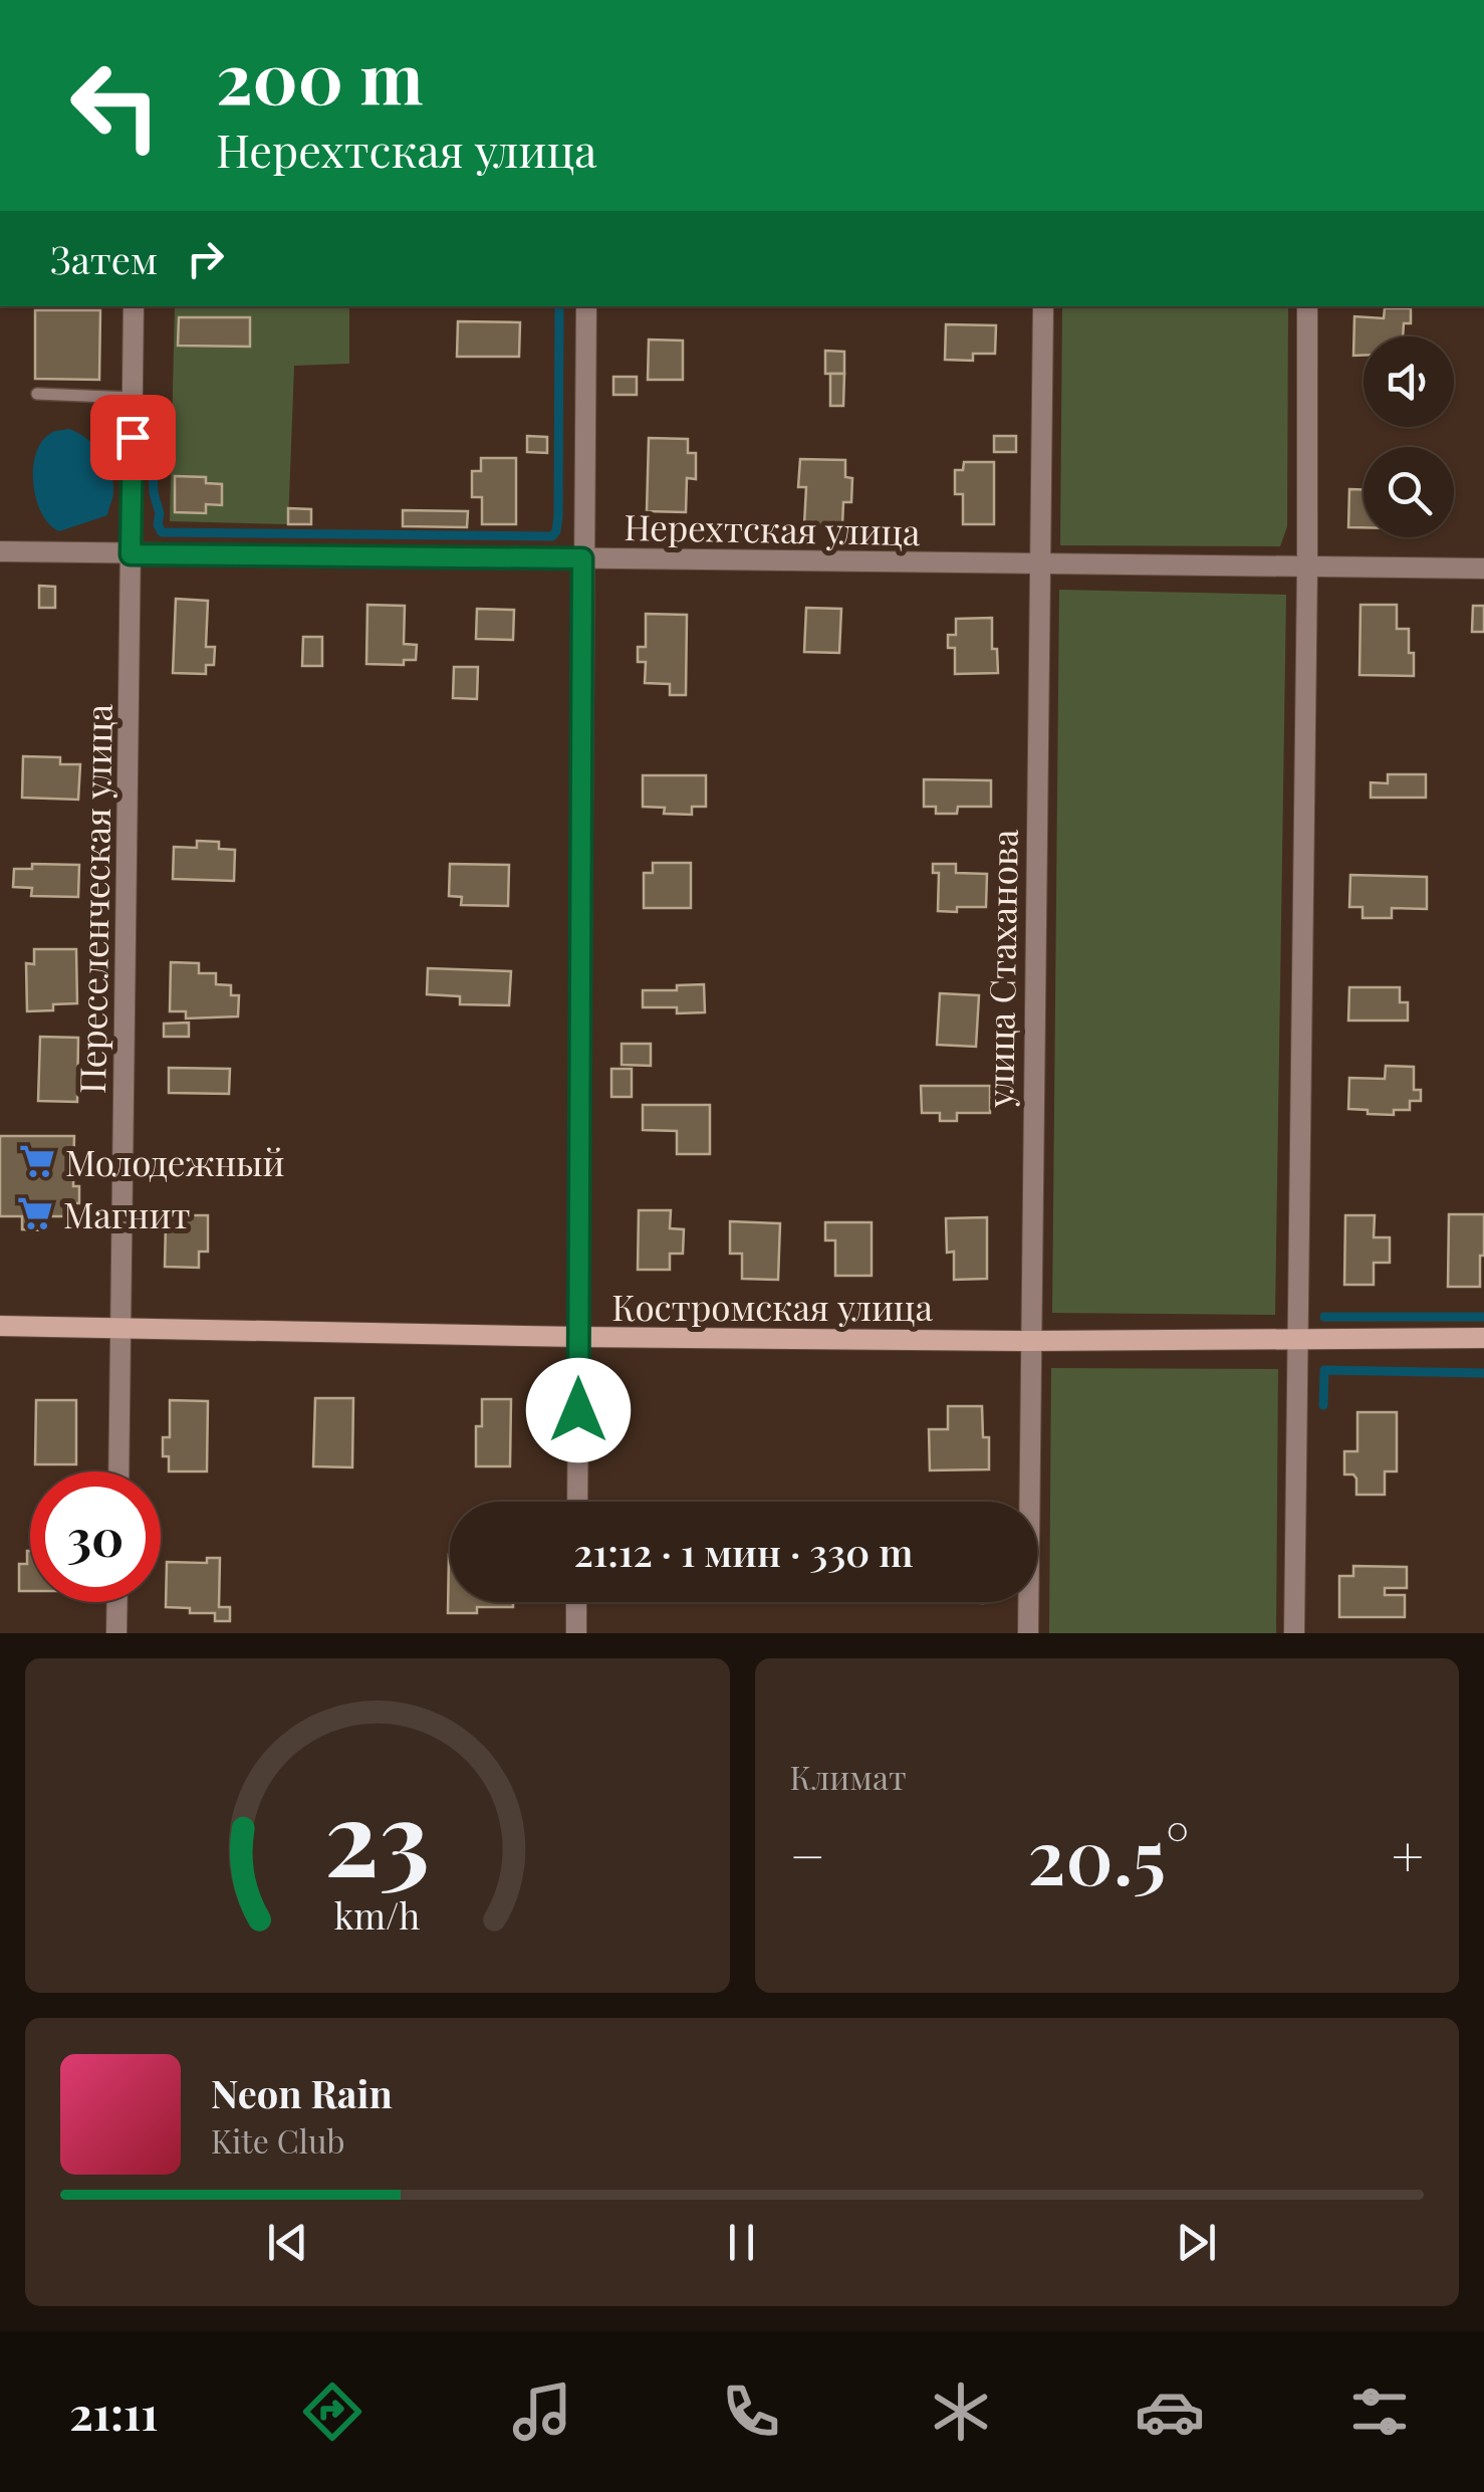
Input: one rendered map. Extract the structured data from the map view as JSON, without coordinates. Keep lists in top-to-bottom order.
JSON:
{
  "streets": {
    "street": [
      "Нерехтская улица",
      "Переселенческая улица",
      "улица Стаханова",
      "Костромская улица"
    ]
  },
  "crossings": [
    ["Нерехтская улица", "Переселенческая улица"],
    ["Нерехтская улица", "улица Стаханова"],
    ["Переселенческая улица", "Костромская улица"],
    ["улица Стаханова", "Костромская улица"]
  ],
  "places": {
    "supermarket": ["Молодежный", "Магнит"]
  },
  "page": {
    "turn": ["200 m", "Нерехтская улица"],
    "then": "Затем",
    "limit": "30",
    "trip": "21:12 · 1 мин · 330 m",
    "tile": "Климат",
    "heat": ["−", "20.5°", "+"],
    "song": ["Neon Rain", "Kite Club"],
    "tabs": "21:11",
    "gauge": ["23", "km/h"]
  }
}
